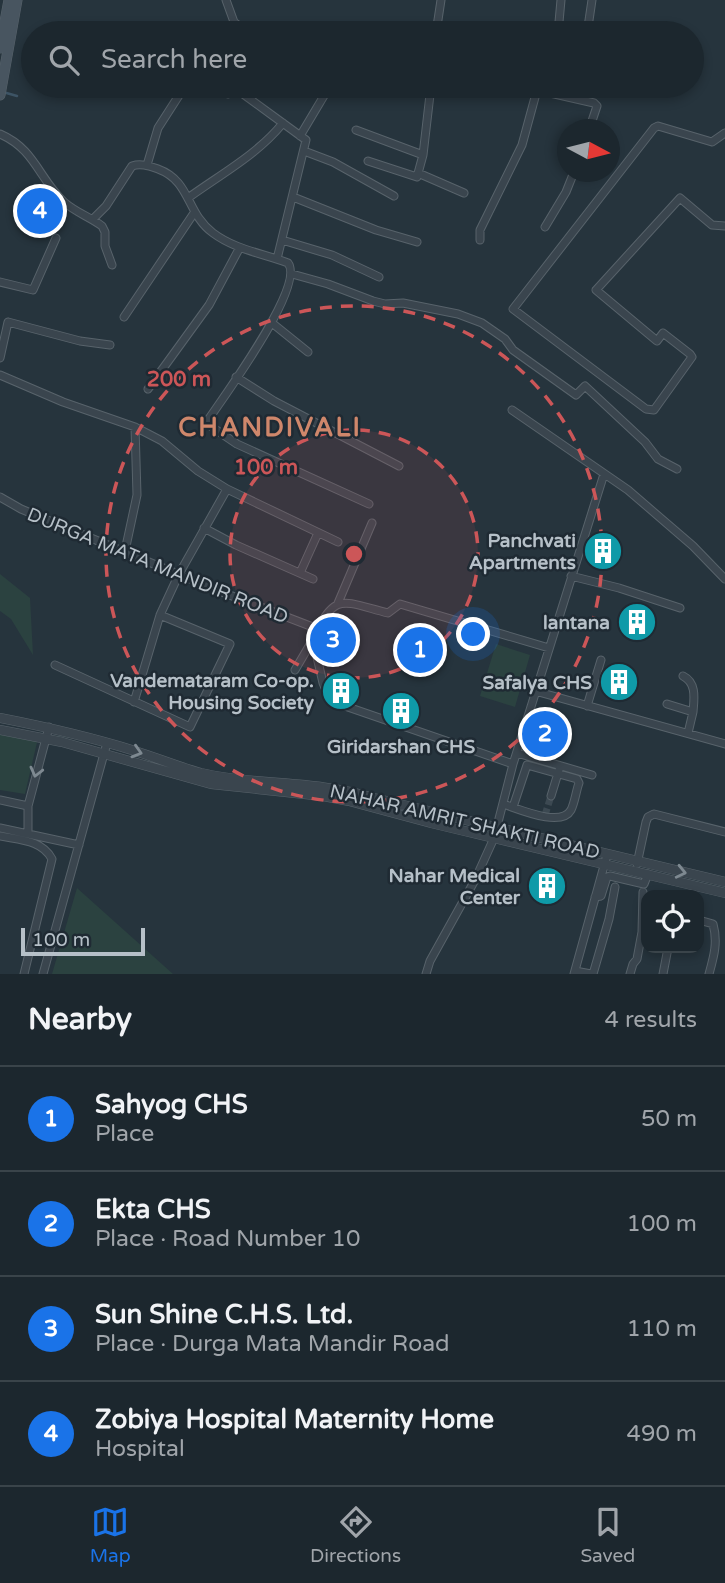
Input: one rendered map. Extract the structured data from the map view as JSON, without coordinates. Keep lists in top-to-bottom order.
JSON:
{
  "streets": {
    "street": ["DURGA MATA MANDIR ROAD", "NAHAR AMRIT SHAKTI ROAD"]
  },
  "districts": ["CHANDIVALI"],
  "places": {
    "building": [
      "Panchvati Apartments",
      "lantana",
      "Safalya CHS",
      "Vandemataram Co-op. Housing Society",
      "Giridarshan CHS",
      "Nahar Medical Center"
    ]
  },
  "scale_bar": "100 m",
  "north": "right",
  "page": {
    "search": "Search here",
    "pins": [
      "4",
      "3",
      "1",
      "2"
    ],
    "scale": "100 m",
    "heading": ["Nearby", "4 results"],
    "list": [
      {
        "mark": "1",
        "name": "Sahyog CHS",
        "note": "Place",
        "value": "50 m"
      },
      {
        "mark": "2",
        "name": "Ekta CHS",
        "note": "Place · Road Number 10",
        "value": "100 m"
      },
      {
        "mark": "3",
        "name": "Sun Shine C.H.S. Ltd.",
        "note": "Place · Durga Mata Mandir Road",
        "value": "110 m"
      },
      {
        "mark": "4",
        "name": "Zobiya Hospital Maternity Home",
        "note": "Hospital",
        "value": "490 m"
      }
    ],
    "nav": ["Map", "Directions", "Saved"]
  },
  "rings": ["200 m", "100 m"]
}
